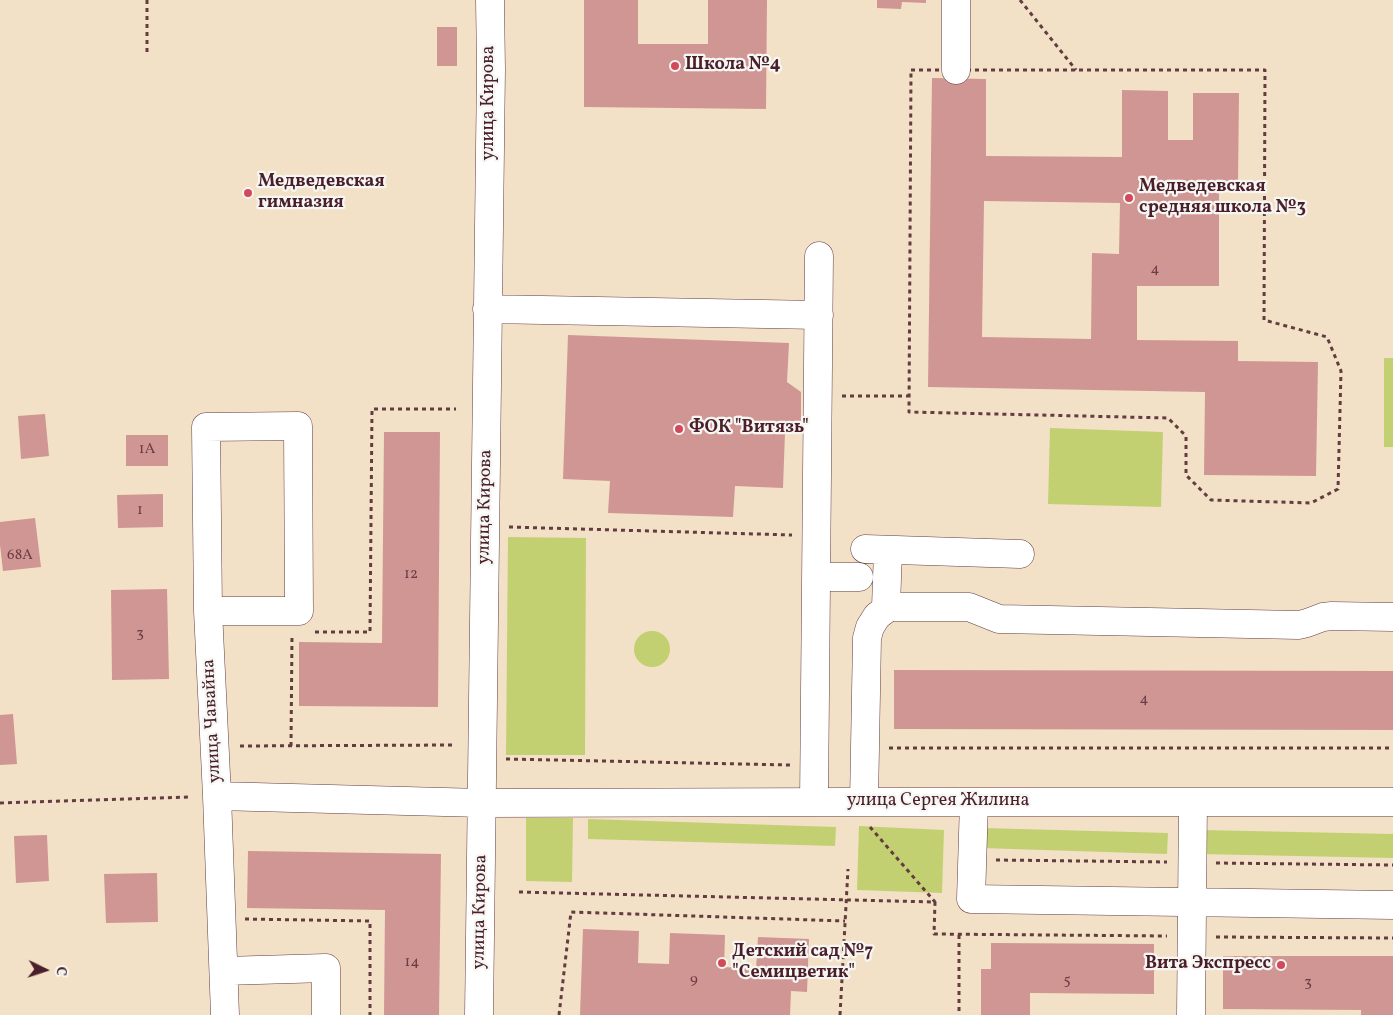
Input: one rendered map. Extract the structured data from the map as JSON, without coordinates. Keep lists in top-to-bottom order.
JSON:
{
  "streets": {
    "street": ["улица Кирова", "улица Чавайна", "улица Сергея Жилина"]
  },
  "crossings": [
    ["улица Кирова", "улица Сергея Жилина"],
    ["улица Чавайна", "улица Сергея Жилина"]
  ],
  "places": [
    "Школа №4",
    "Медведевская гимназия",
    "Медведевская средняя школа №3",
    "ФОК \"Витязь\"",
    "Детский сад №7 \"Семицветик\"",
    "Вита Экспресс"
  ],
  "house_numbers": [
    "4",
    "1А",
    "1",
    "68А",
    "12",
    "3",
    "4",
    "14",
    "9",
    "5",
    "3"
  ],
  "north": "right"
}
